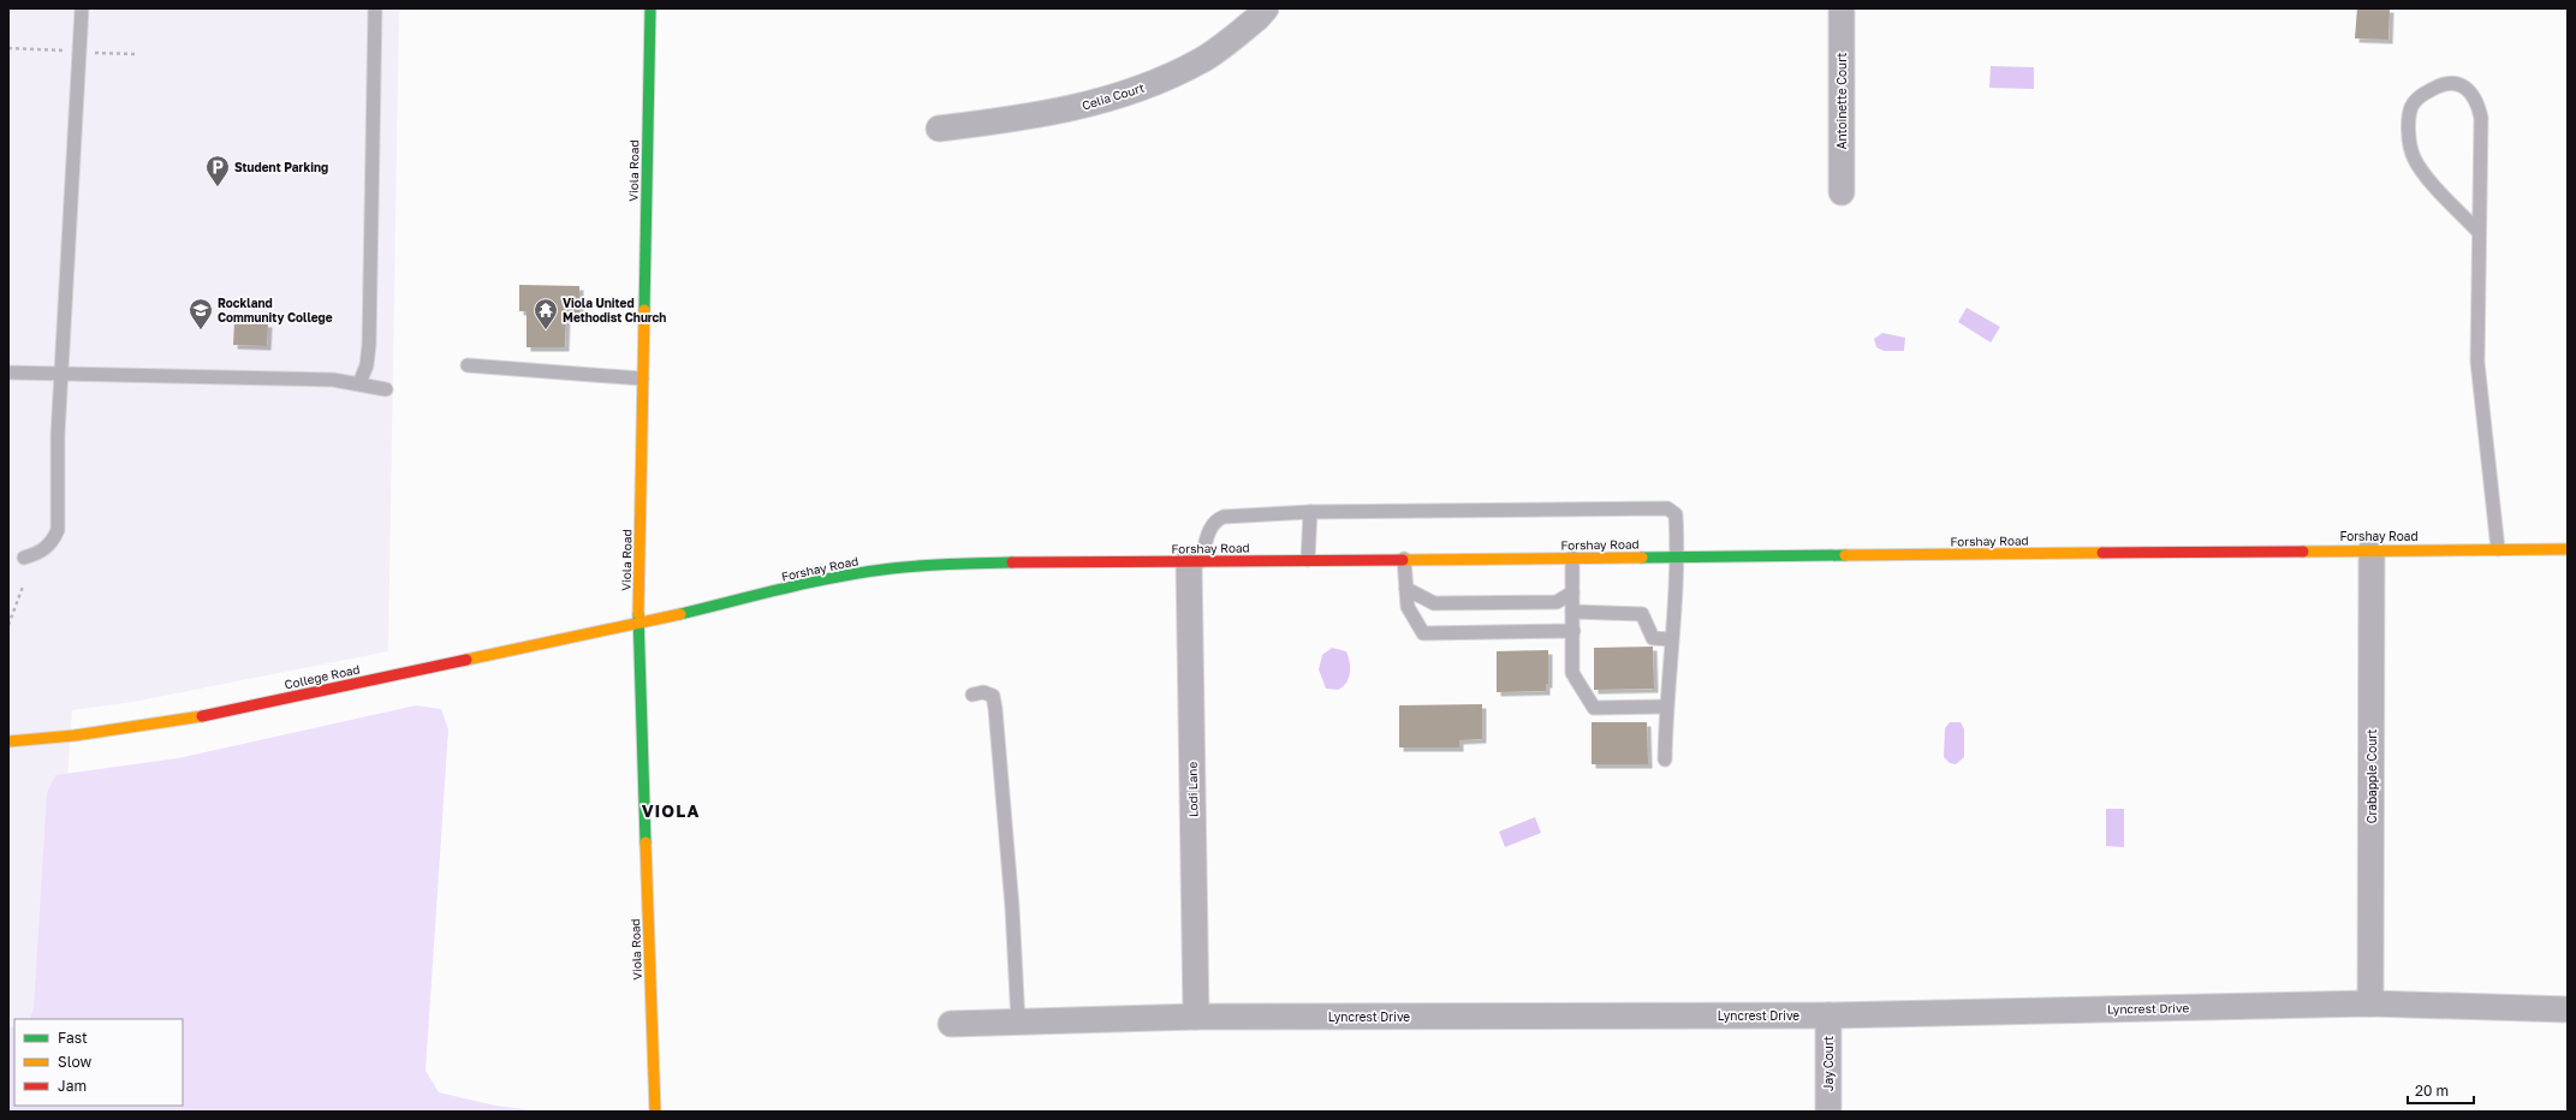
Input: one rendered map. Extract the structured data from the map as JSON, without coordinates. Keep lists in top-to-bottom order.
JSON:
{
  "streets": {
    "street": [
      "Celia Court",
      "Antoinette Court",
      "Viola Road",
      "Forshay Road",
      "College Road",
      "Crabapple Court",
      "Lodi Lane",
      "Lyncrest Drive",
      "Jay Court"
    ]
  },
  "crossings": [
    ["Viola Road", "Forshay Road"],
    ["Viola Road", "College Road"],
    ["Forshay Road", "College Road"],
    ["Forshay Road", "Crabapple Court"],
    ["Forshay Road", "Lodi Lane"],
    ["Crabapple Court", "Lyncrest Drive"],
    ["Lodi Lane", "Lyncrest Drive"],
    ["Lyncrest Drive", "Jay Court"]
  ],
  "districts": ["VIOLA"],
  "places": {
    "parking": ["Student Parking"],
    "school or university": ["Rockland Community College"],
    "temple": ["Viola United Methodist Church"]
  },
  "legend": ["Fast", "Slow", "Jam"],
  "scale_bar": "20 m"
}
